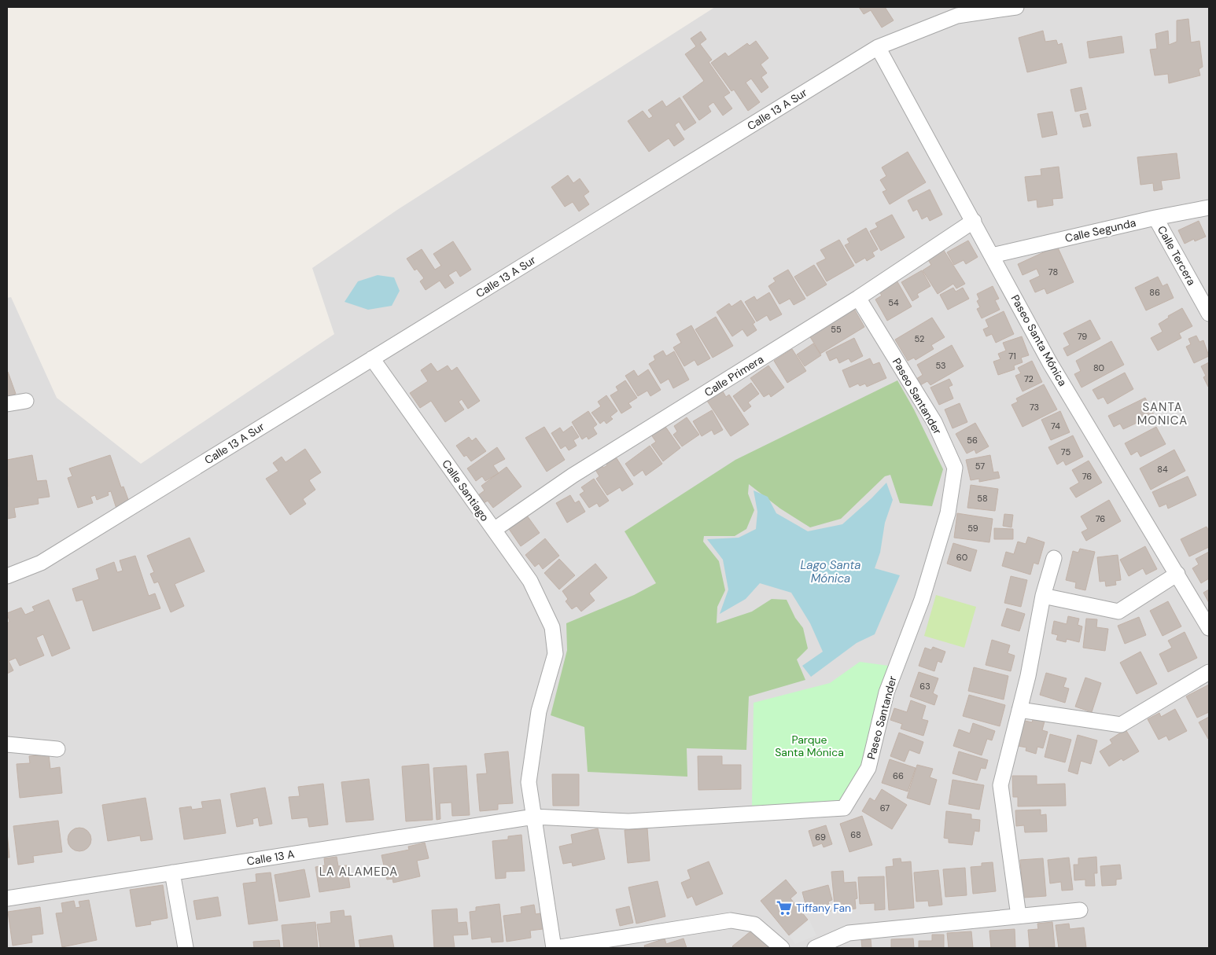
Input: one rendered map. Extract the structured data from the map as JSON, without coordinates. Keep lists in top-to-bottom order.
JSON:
{
  "streets": {
    "street": [
      "Calle 13 A Sur",
      "Calle Segunda",
      "Calle Tercera",
      "Paseo Santa Mónica",
      "Calle Primera",
      "Paseo Santander",
      "Calle Santiago",
      "Calle 13 A"
    ]
  },
  "crossings": [
    ["Calle 13 A Sur", "Paseo Santa Mónica"],
    ["Calle 13 A Sur", "Calle Santiago"],
    ["Calle Segunda", "Calle Tercera"],
    ["Calle Segunda", "Paseo Santa Mónica"],
    ["Paseo Santa Mónica", "Calle Primera"],
    ["Calle Primera", "Paseo Santander"],
    ["Calle Primera", "Calle Santiago"],
    ["Paseo Santander", "Calle Santiago"],
    ["Paseo Santander", "Calle 13 A"],
    ["Calle Santiago", "Calle 13 A"]
  ],
  "districts": ["SANTA MONICA", "LA ALAMEDA"],
  "water": ["Lago Santa Mónica"],
  "parks": ["Parque Santa Mónica"],
  "places": {
    "supermarket": ["Tiffany Fan"]
  },
  "house_numbers": [
    "78",
    "86",
    "54",
    "55",
    "79",
    "52",
    "71",
    "53",
    "80",
    "72",
    "73",
    "74",
    "56",
    "75",
    "57",
    "84",
    "76",
    "58",
    "76",
    "59",
    "60",
    "63",
    "66",
    "67",
    "68",
    "69"
  ]
}
